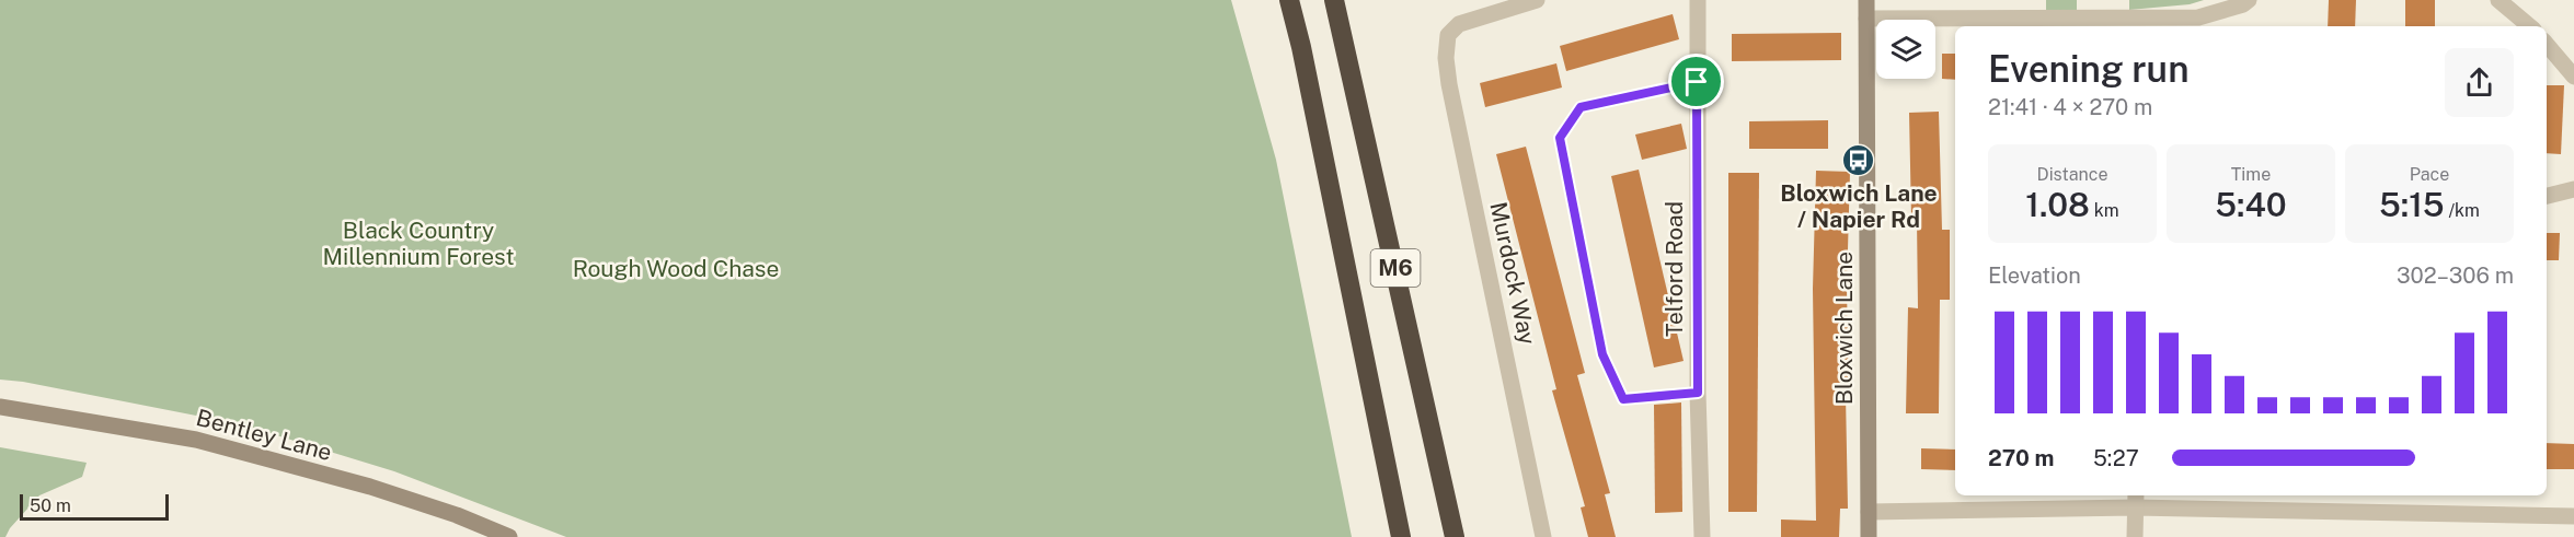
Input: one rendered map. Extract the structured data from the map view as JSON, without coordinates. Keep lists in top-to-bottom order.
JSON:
{
  "streets": {
    "highway": ["M6"],
    "street": [
      "Telford Road",
      "Murdock Way",
      "Bloxwich Lane",
      "Bentley Lane"
    ]
  },
  "parks": ["Black Country Millennium Forest", "Rough Wood Chase"],
  "places": {
    "bus stop": ["Bloxwich Lane / Napier Rd"]
  },
  "scale_bar": "50 m",
  "page": {
    "heading": ["Evening run", "21:41 · 4 × 270 m"],
    "stats": [
      ["Distance", "1.08 km"],
      ["Time", "5:40"],
      ["Pace", "5:15 /km"]
    ],
    "chart": ["Elevation", "302–306 m"],
    "list": [
      {
        "name": "270 m",
        "note": "5:27"
      }
    ],
    "scale": "50 m"
  }
}
